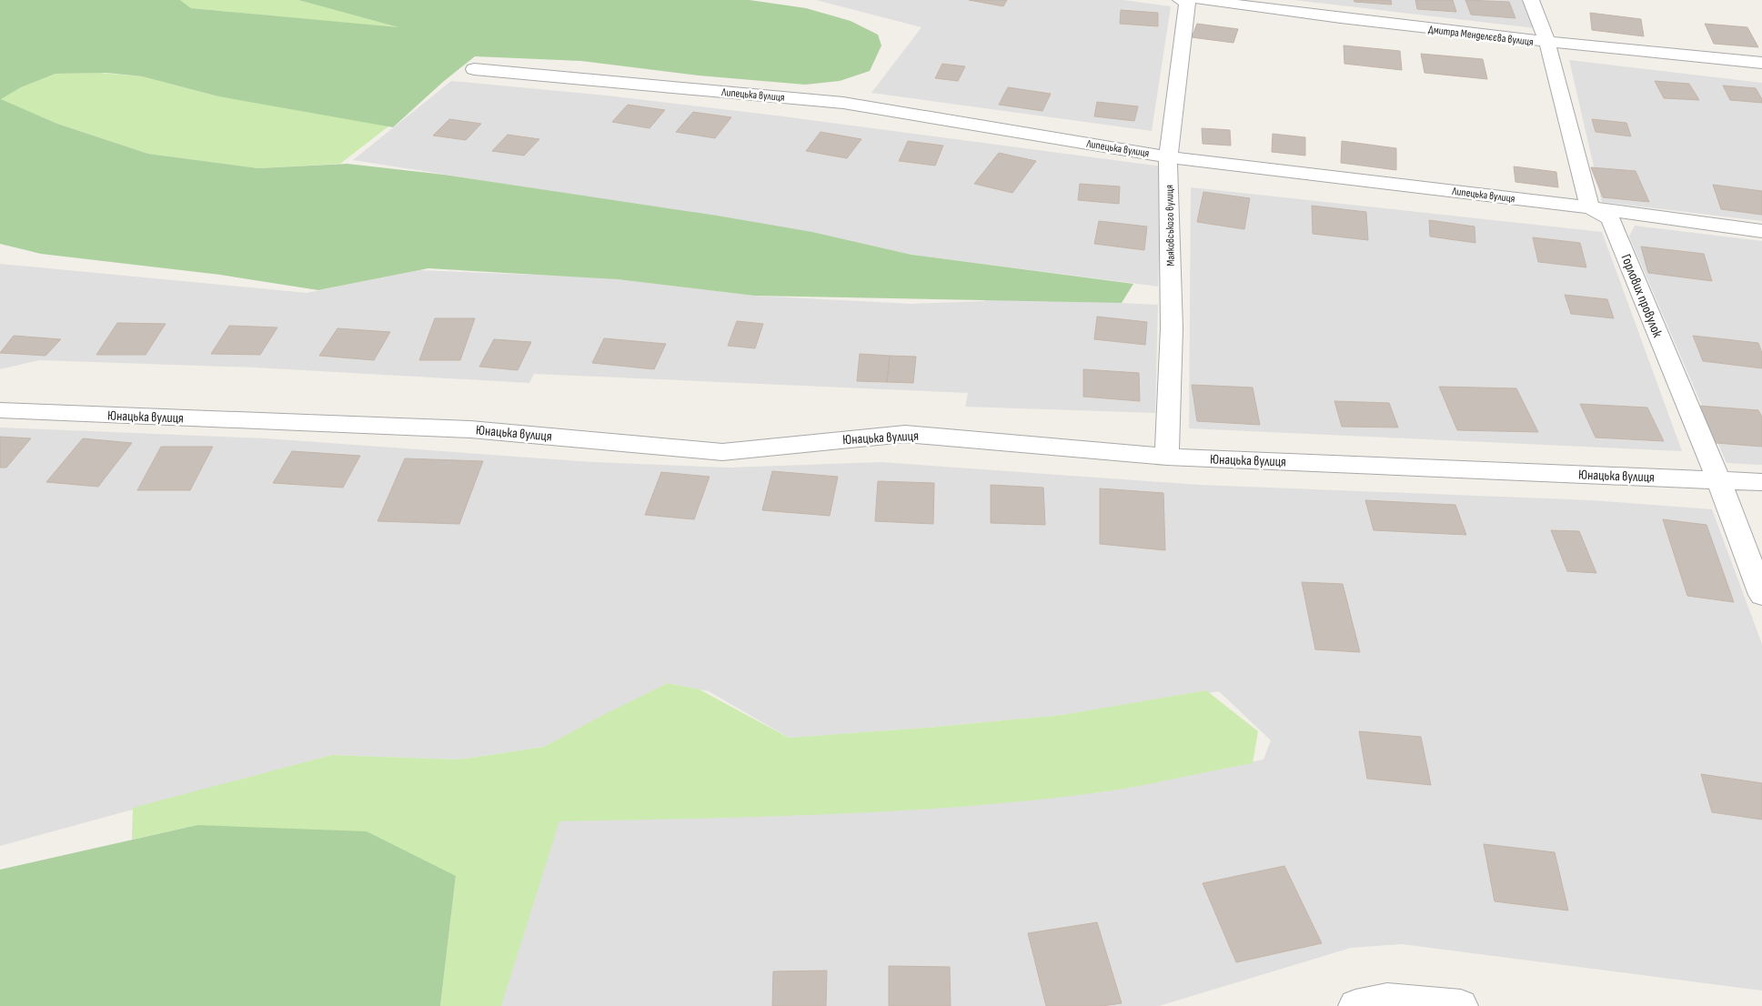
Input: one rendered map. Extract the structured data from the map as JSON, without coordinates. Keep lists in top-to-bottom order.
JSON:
{
  "streets": {
    "street": [
      "Дмитра Менделєєва вулиця",
      "Липецька вулиця",
      "Маяковського вулиця",
      "Горлових провулок",
      "Юнацька вулиця"
    ]
  },
  "crossings": [
    ["Липецька вулиця", "Маяковського вулиця"],
    ["Липецька вулиця", "Горлових провулок"],
    ["Маяковського вулиця", "Юнацька вулиця"],
    ["Горлових провулок", "Юнацька вулиця"]
  ]
}
